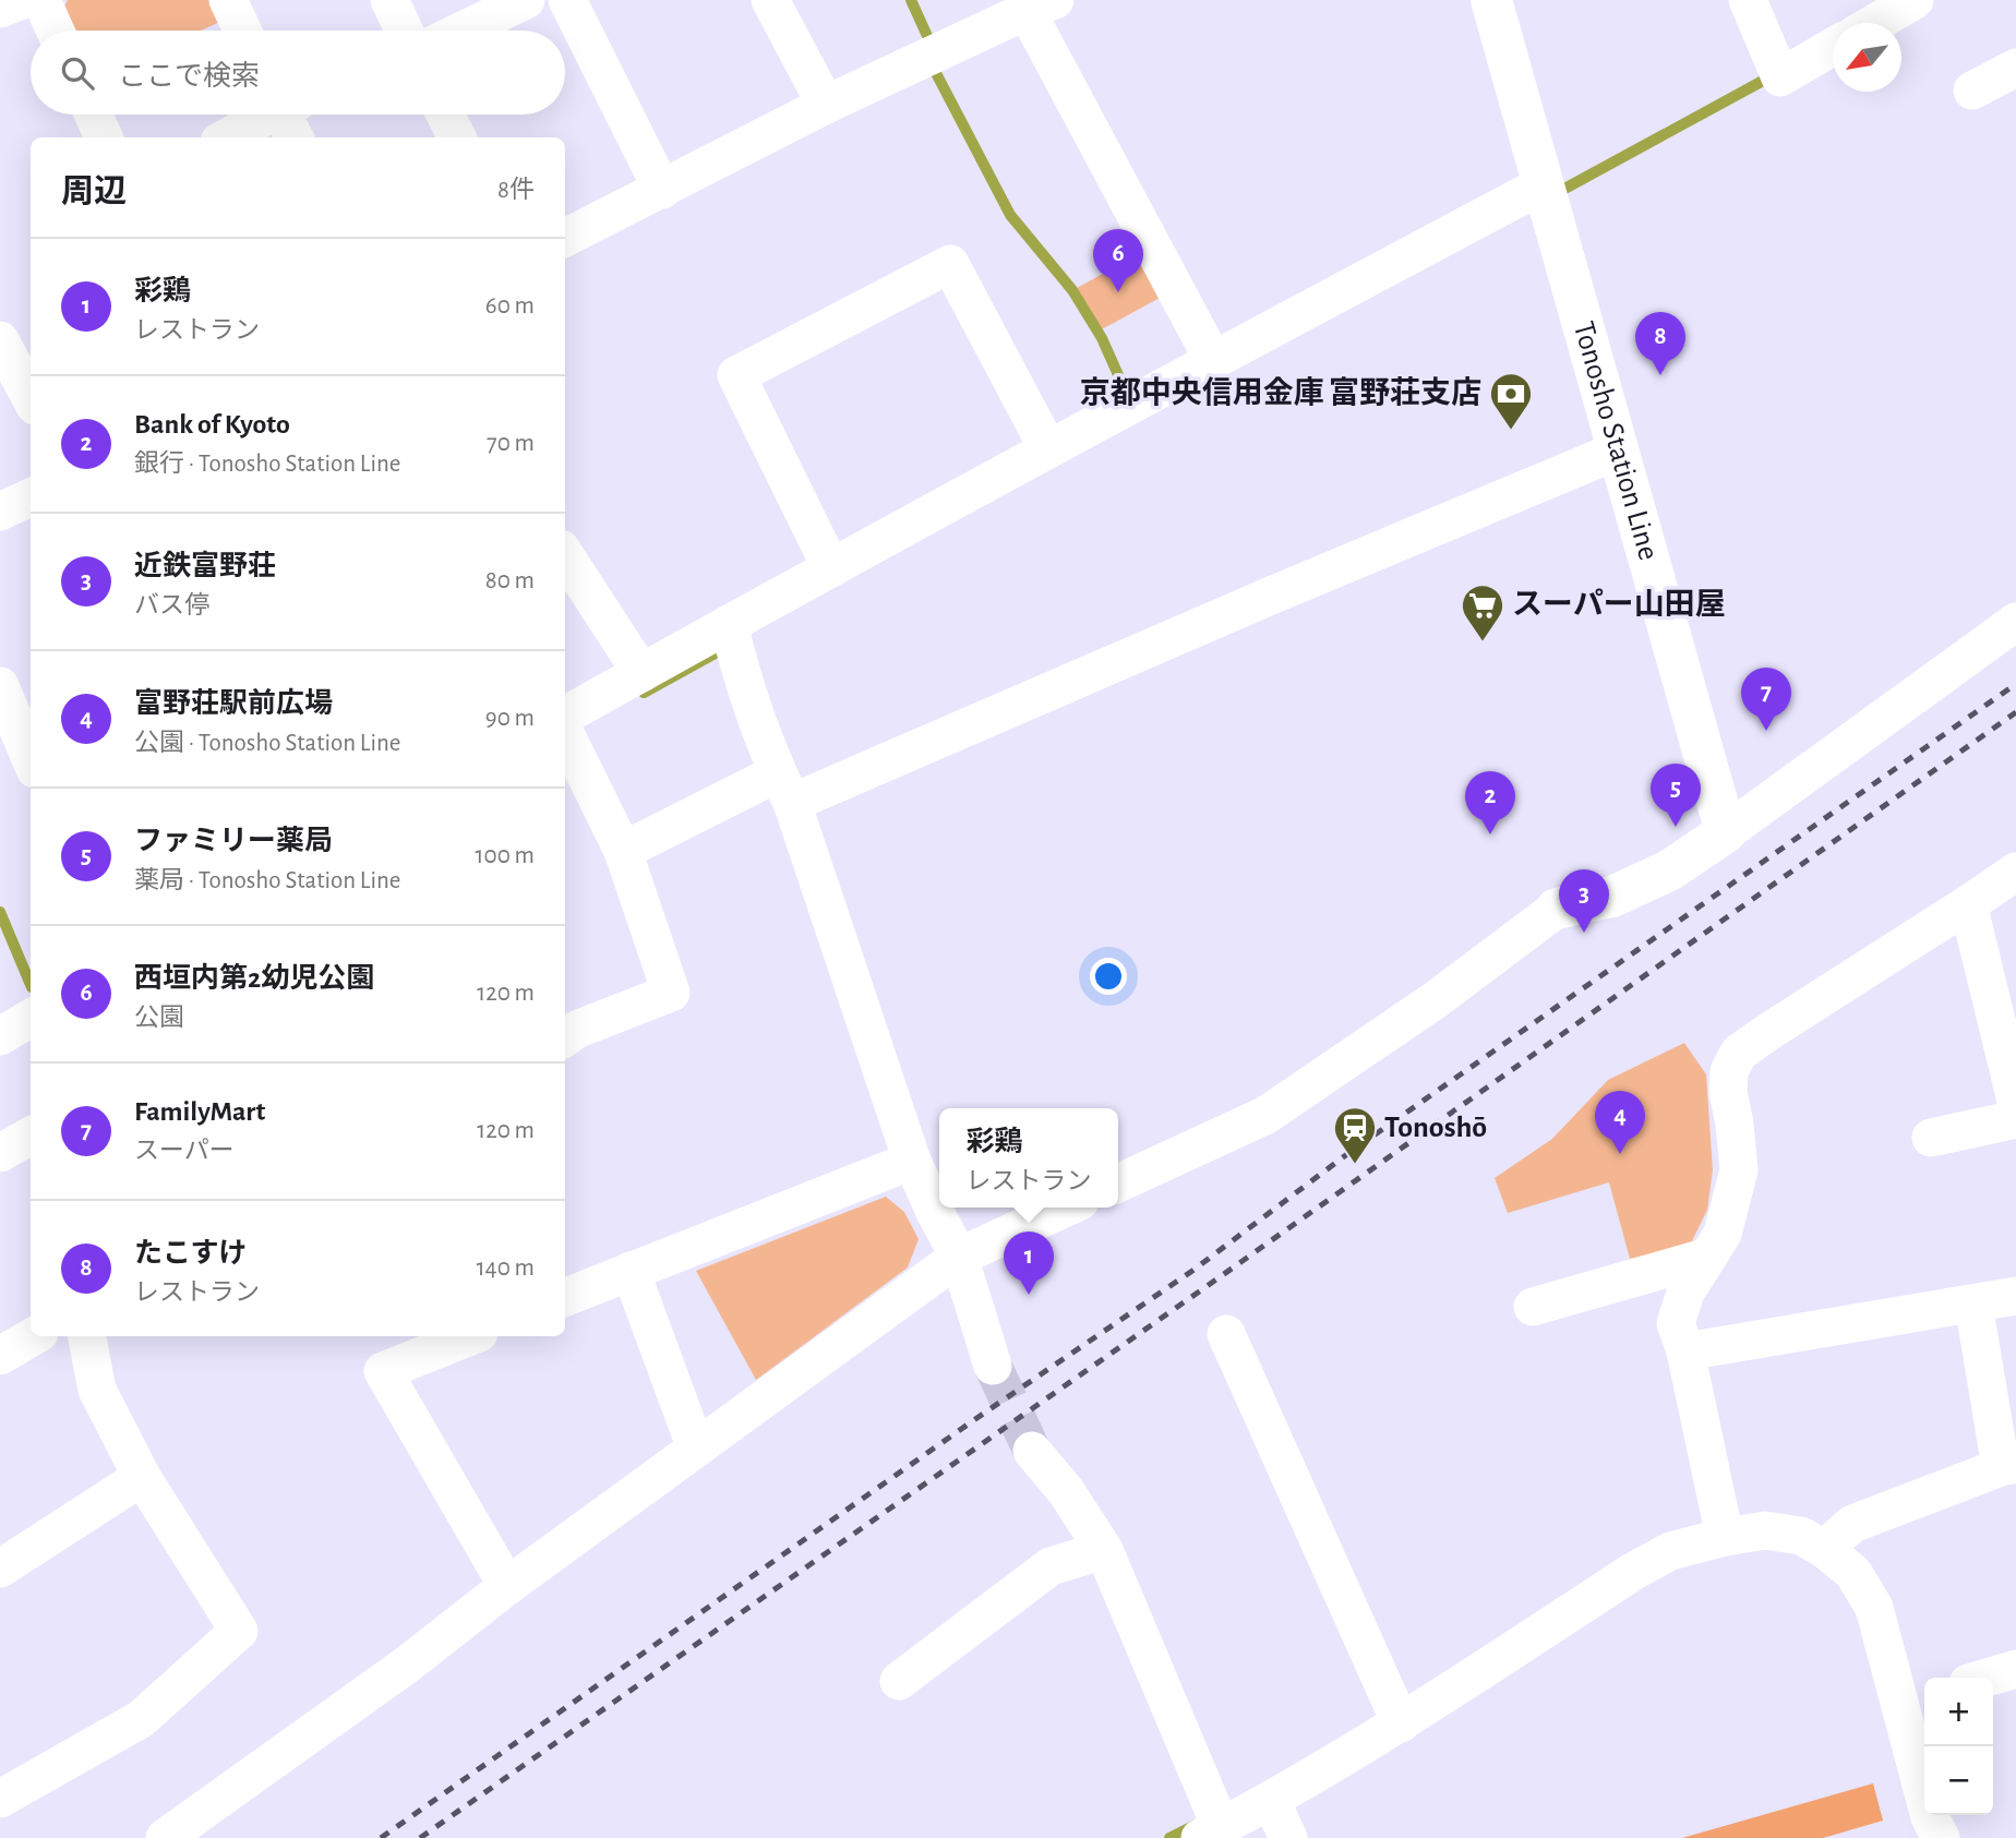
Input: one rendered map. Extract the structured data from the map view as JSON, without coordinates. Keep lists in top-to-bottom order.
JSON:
{
  "streets": {
    "main road": ["Tonosho Station Line"]
  },
  "places": {
    "bank": ["京都中央信用金庫 富野荘支店"],
    "supermarket": ["スーパー山田屋"],
    "station": ["Tonoshō"]
  },
  "north": "bottom left",
  "page": {
    "search": "ここで検索",
    "heading": ["周辺", "8件"],
    "pins": [
      "6",
      "8",
      "7",
      "5",
      "2",
      "3",
      "4",
      "1"
    ],
    "list": [
      {
        "mark": "1",
        "name": "彩鶏",
        "note": "レストラン",
        "value": "60 m"
      },
      {
        "mark": "2",
        "name": "Bank of Kyoto",
        "note": "銀行 · Tonosho Station Line",
        "value": "70 m"
      },
      {
        "mark": "3",
        "name": "近鉄富野荘",
        "note": "バス停",
        "value": "80 m"
      },
      {
        "mark": "4",
        "name": "富野荘駅前広場",
        "note": "公園 · Tonosho Station Line",
        "value": "90 m"
      },
      {
        "mark": "5",
        "name": "ファミリー薬局",
        "note": "薬局 · Tonosho Station Line",
        "value": "100 m"
      },
      {
        "mark": "6",
        "name": "西垣内第2幼児公園",
        "note": "公園",
        "value": "120 m"
      },
      {
        "mark": "7",
        "name": "FamilyMart",
        "note": "スーパー",
        "value": "120 m"
      },
      {
        "mark": "8",
        "name": "たこすけ",
        "note": "レストラン",
        "value": "140 m"
      }
    ],
    "popup": ["彩鶏", "レストラン"],
    "map_buttons": ["+", "−"]
  }
}
